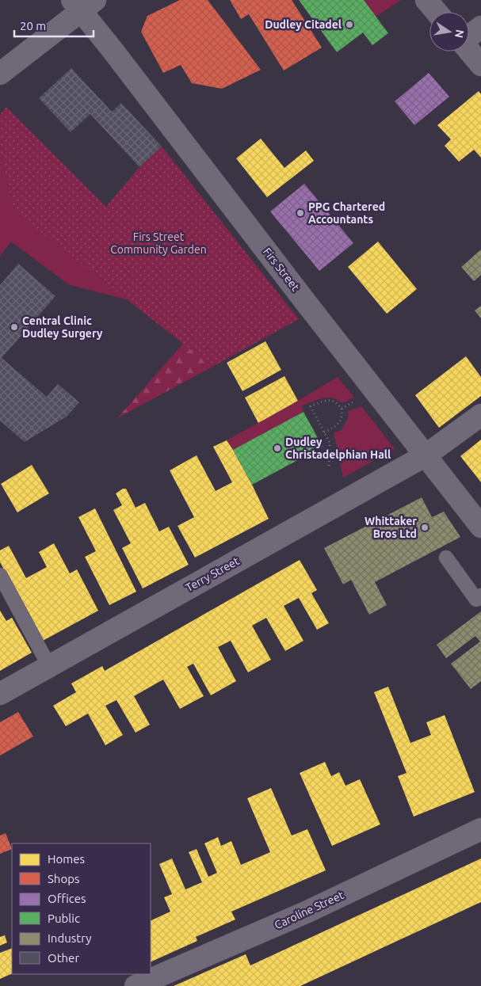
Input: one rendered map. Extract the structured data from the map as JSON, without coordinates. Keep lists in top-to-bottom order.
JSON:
{
  "streets": {
    "street": ["Firs Street", "Terry Street", "Caroline Street"]
  },
  "crossings": [
    ["Firs Street", "Terry Street"]
  ],
  "parks": ["Firs Street Community Garden"],
  "places": [
    "Dudley Citadel",
    "PPG Chartered Accountants",
    "Central Clinic Dudley Surgery",
    "Dudley Christadelphian Hall",
    "Whittaker Bros Ltd"
  ],
  "legend": [
    "Homes",
    "Shops",
    "Offices",
    "Public",
    "Industry",
    "Other"
  ],
  "scale_bar": "20 m",
  "north": "right"
}
